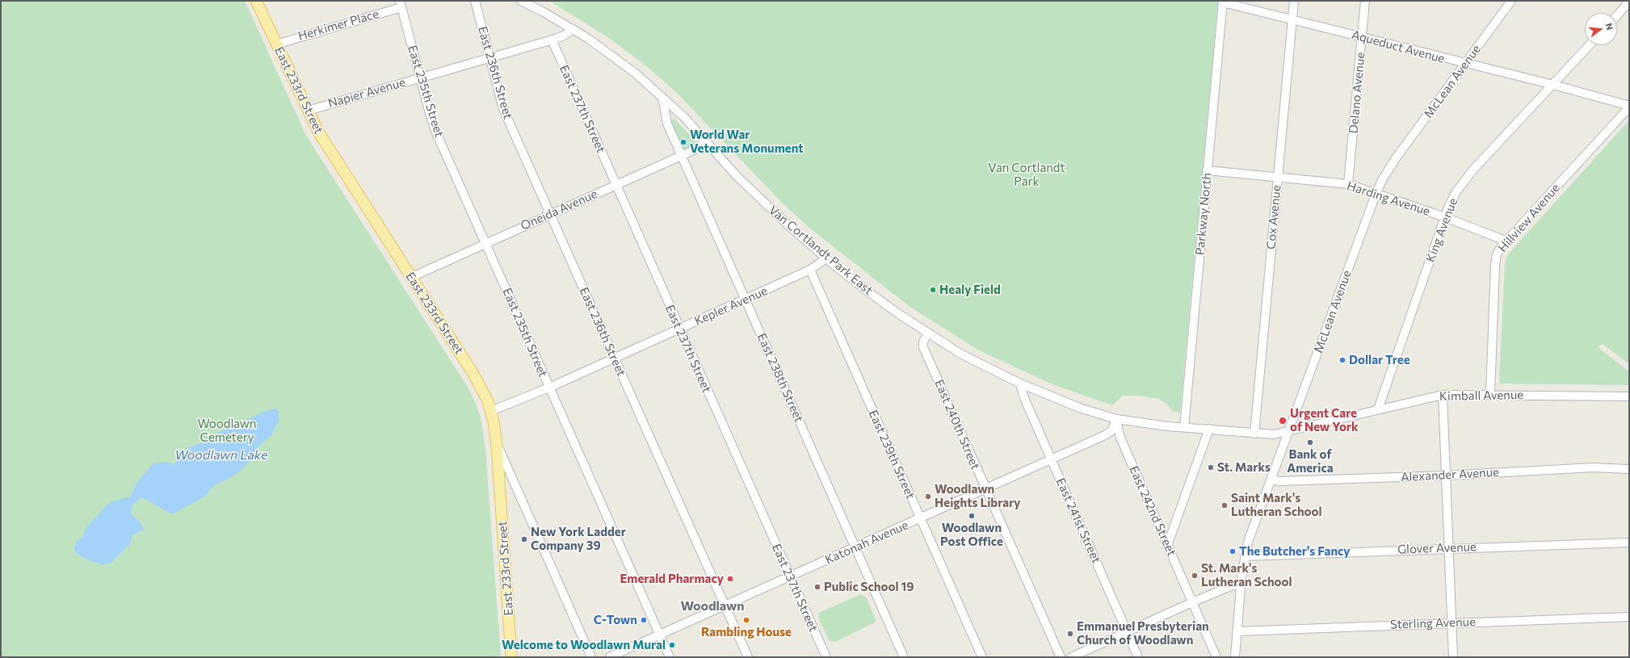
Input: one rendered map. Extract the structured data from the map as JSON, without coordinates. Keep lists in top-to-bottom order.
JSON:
{
  "streets": {
    "main road": ["East 233rd Street"],
    "street": [
      "Herkimer Place",
      "Aqueduct Avenue",
      "East 236th Street",
      "McLean Avenue",
      "East 235th Street",
      "Napier Avenue",
      "Delano Avenue",
      "East 237th Street",
      "Harding Avenue",
      "Oneida Avenue",
      "Parkway North",
      "Cox Avenue",
      "Hillview Avenue",
      "King Avenue",
      "Van Cortlandt Park East",
      "Kepler Avenue",
      "East 238th Street",
      "Kimball Avenue",
      "East 240th Street",
      "East 239th Street",
      "Alexander Avenue",
      "East 242nd Street",
      "East 241st Street",
      "Katonah Avenue",
      "Glover Avenue",
      "Sterling Avenue"
    ]
  },
  "crossings": [
    ["Herkimer Place", "East 233rd Street"],
    ["Herkimer Place", "East 235th Street"],
    ["Aqueduct Avenue", "McLean Avenue"],
    ["Aqueduct Avenue", "Delano Avenue"],
    ["Aqueduct Avenue", "Parkway North"],
    ["Aqueduct Avenue", "Cox Avenue"],
    ["Aqueduct Avenue", "Hillview Avenue"],
    ["Aqueduct Avenue", "King Avenue"],
    ["East 236th Street", "Napier Avenue"],
    ["East 236th Street", "Oneida Avenue"],
    ["East 236th Street", "Kepler Avenue"],
    ["East 236th Street", "Katonah Avenue"],
    ["McLean Avenue", "Harding Avenue"],
    ["McLean Avenue", "Kimball Avenue"],
    ["McLean Avenue", "Alexander Avenue"],
    ["McLean Avenue", "Glover Avenue"],
    ["McLean Avenue", "Sterling Avenue"],
    ["East 233rd Street", "Napier Avenue"],
    ["East 233rd Street", "Oneida Avenue"],
    ["East 233rd Street", "Kepler Avenue"],
    ["East 235th Street", "Napier Avenue"],
    ["East 235th Street", "Oneida Avenue"],
    ["East 235th Street", "Kepler Avenue"],
    ["East 235th Street", "Katonah Avenue"],
    ["Napier Avenue", "East 237th Street"],
    ["Napier Avenue", "Van Cortlandt Park East"],
    ["Delano Avenue", "Harding Avenue"],
    ["East 237th Street", "Oneida Avenue"],
    ["East 237th Street", "Kepler Avenue"],
    ["East 237th Street", "Katonah Avenue"],
    ["Harding Avenue", "Parkway North"],
    ["Harding Avenue", "Cox Avenue"],
    ["Harding Avenue", "Hillview Avenue"],
    ["Harding Avenue", "King Avenue"],
    ["Oneida Avenue", "Van Cortlandt Park East"],
    ["Oneida Avenue", "East 238th Street"],
    ["Parkway North", "Van Cortlandt Park East"],
    ["Parkway North", "Kimball Avenue"],
    ["Cox Avenue", "Kimball Avenue"],
    ["Hillview Avenue", "Kimball Avenue"],
    ["King Avenue", "Kimball Avenue"],
    ["Van Cortlandt Park East", "East 238th Street"],
    ["Van Cortlandt Park East", "Kimball Avenue"],
    ["Van Cortlandt Park East", "East 240th Street"],
    ["Van Cortlandt Park East", "East 242nd Street"],
    ["Van Cortlandt Park East", "East 241st Street"],
    ["Van Cortlandt Park East", "Katonah Avenue"],
    ["Kepler Avenue", "East 238th Street"],
    ["Kepler Avenue", "East 239th Street"],
    ["East 238th Street", "Katonah Avenue"],
    ["East 240th Street", "Katonah Avenue"],
    ["East 239th Street", "Katonah Avenue"],
    ["East 242nd Street", "Katonah Avenue"],
    ["East 241st Street", "Katonah Avenue"]
  ],
  "districts": ["Woodlawn"],
  "water": ["Woodlawn Lake"],
  "parks": ["Van Cortlandt Park", "Woodlawn Cemetery"],
  "places": [
    "World War Veterans Monument",
    "Healy Field",
    "Dollar Tree",
    "Urgent Care of New York",
    "Bank of America",
    "St. Marks",
    "Woodlawn Heights Library",
    "Saint Mark's Lutheran School",
    "Woodlawn Post Office",
    "New York Ladder Company 39",
    "The Butcher's Fancy",
    "St. Mark's Lutheran School",
    "Emerald Pharmacy",
    "Public School 19",
    "C-Town",
    "Rambling House",
    "Emmanuel Presbyterian Church of Woodlawn",
    "Welcome to Woodlawn Mural"
  ],
  "north": "right"
}
